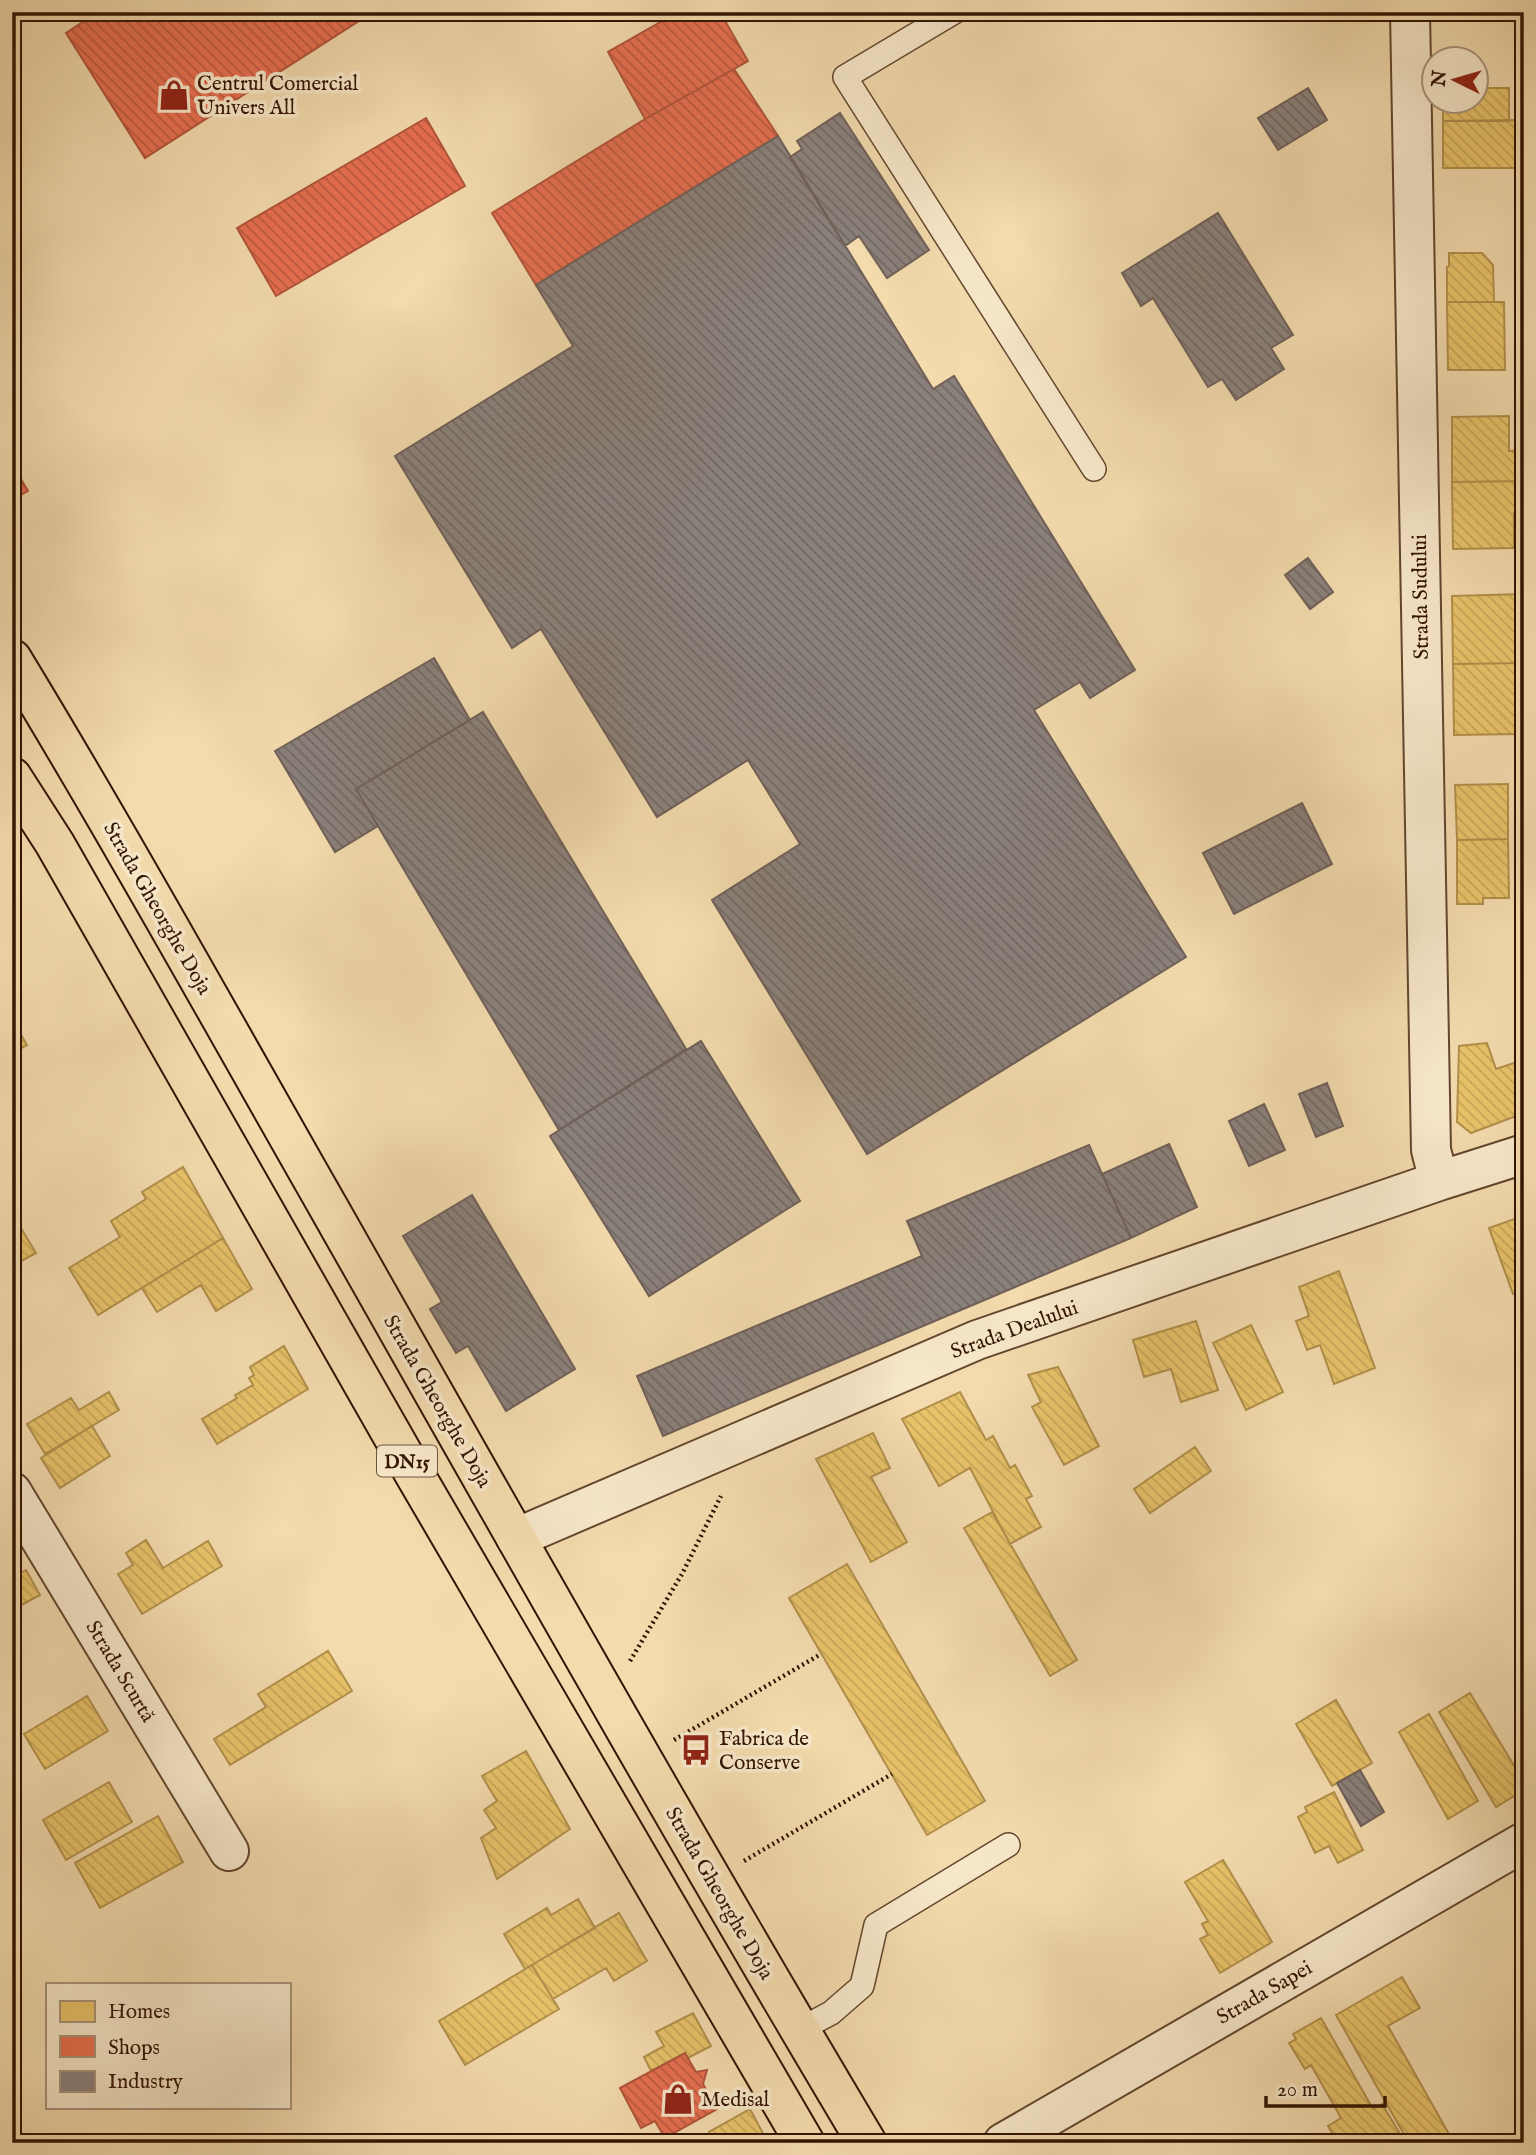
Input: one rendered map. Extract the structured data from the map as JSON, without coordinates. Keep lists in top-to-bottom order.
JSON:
{
  "streets": {
    "main road": ["Strada Gheorghe Doja", "DN15"],
    "street": [
      "Strada Sudului",
      "Strada Dealului",
      "Strada Scurtă",
      "Strada Sapei"
    ]
  },
  "crossings": [
    ["Strada Sudului", "Strada Dealului"],
    ["Strada Gheorghe Doja", "Strada Dealului"]
  ],
  "places": {
    "shop": ["Centrul Comercial Univers All", "Medisal"],
    "bus stop": ["Fabrica de Conserve"]
  },
  "legend": ["Homes", "Shops", "Industry"],
  "scale_bar": "20 m",
  "north": "left"
}
